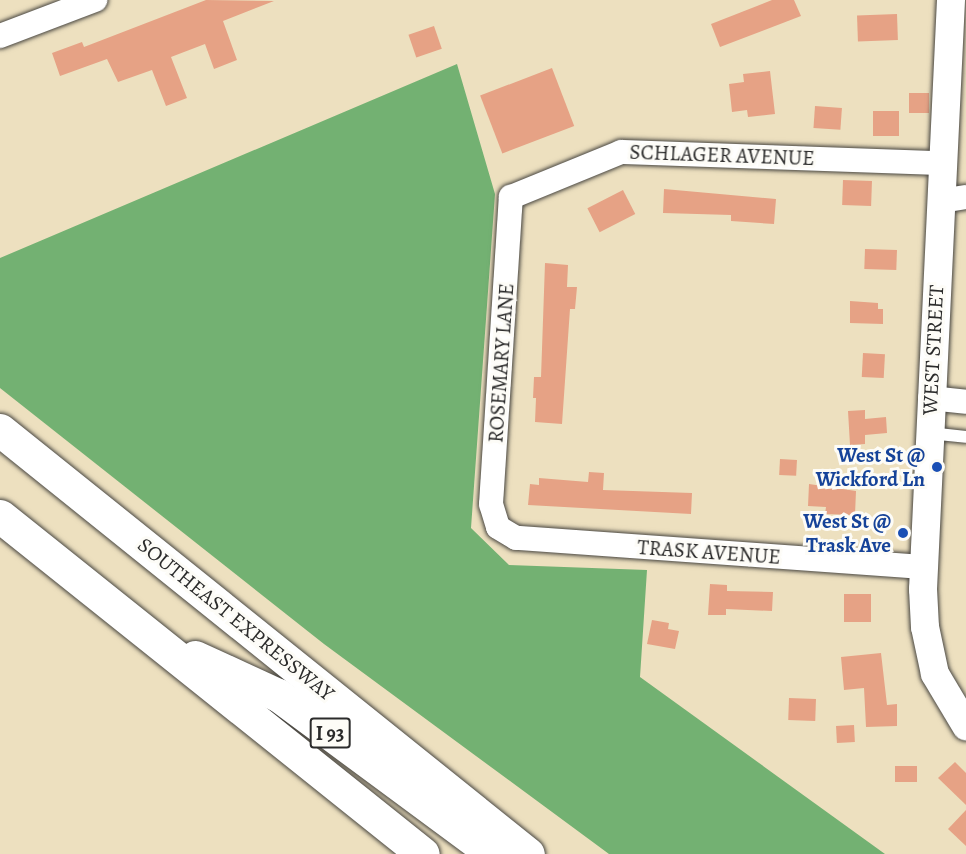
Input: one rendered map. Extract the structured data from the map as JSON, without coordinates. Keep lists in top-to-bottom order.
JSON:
{
  "streets": {
    "highway": ["SOUTHEAST EXPRESSWAY", "I 93"],
    "street": [
      "SCHLAGER AVENUE",
      "WEST STREET",
      "ROSEMARY LANE",
      "TRASK AVENUE"
    ]
  },
  "crossings": [
    ["SCHLAGER AVENUE", "WEST STREET"],
    ["SCHLAGER AVENUE", "ROSEMARY LANE"],
    ["WEST STREET", "TRASK AVENUE"],
    ["ROSEMARY LANE", "TRASK AVENUE"],
    ["SOUTHEAST EXPRESSWAY", "I 93"]
  ],
  "places": ["West St @ Wickford Ln", "West St @ Trask Ave"]
}
